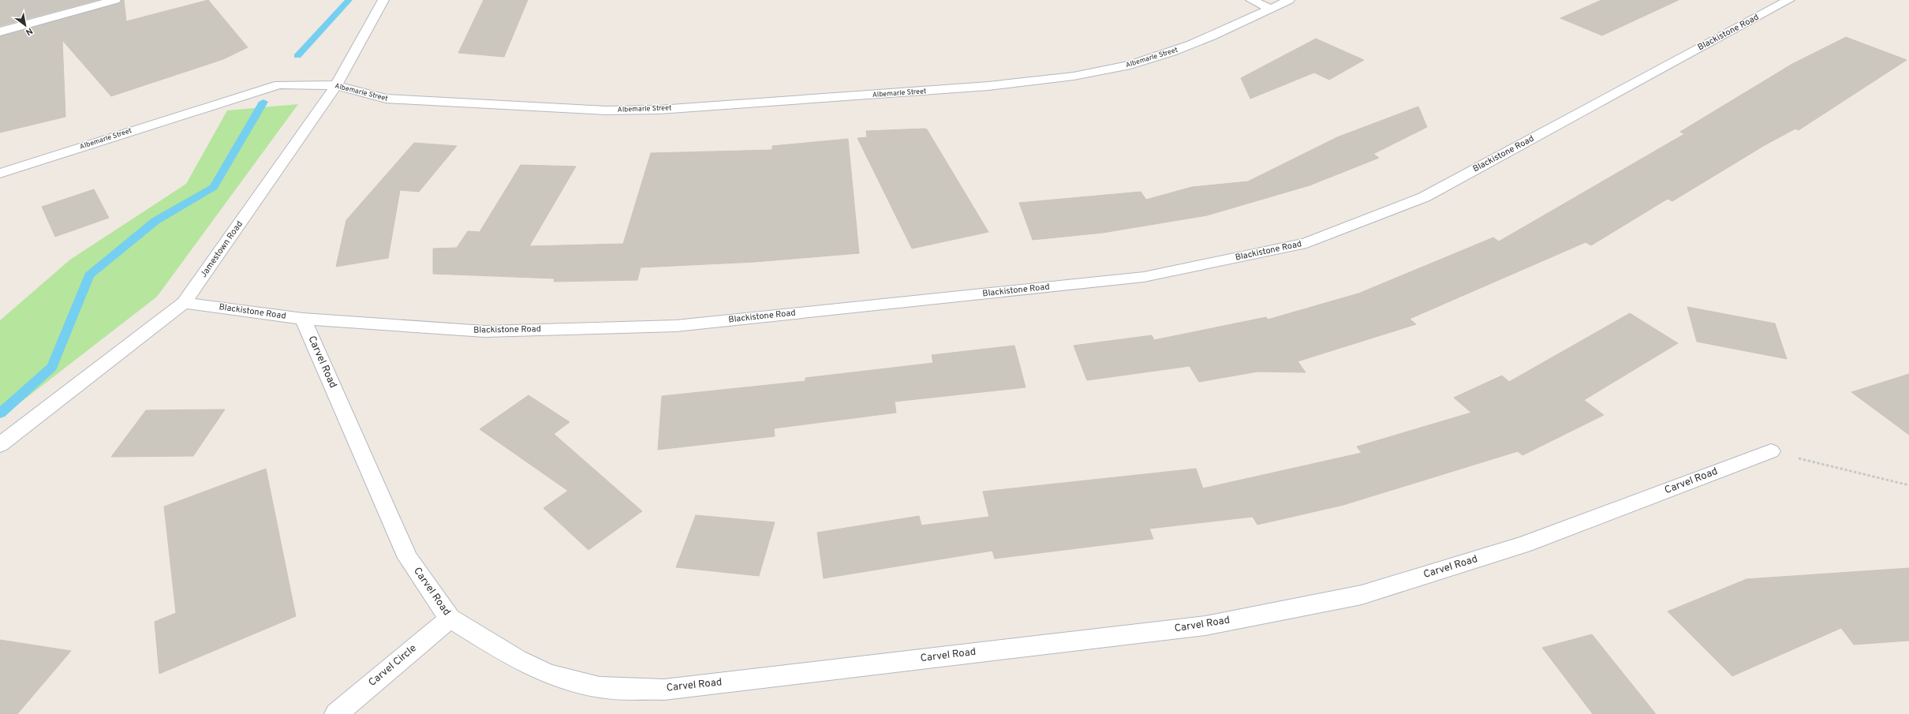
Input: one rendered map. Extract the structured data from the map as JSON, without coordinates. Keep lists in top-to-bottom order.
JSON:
{
  "streets": {
    "street": [
      "Blackistone Road",
      "Albemarle Street",
      "Jamestown Road",
      "Carvel Road",
      "Carvel Circle"
    ]
  },
  "crossings": [
    ["Blackistone Road", "Jamestown Road"],
    ["Blackistone Road", "Carvel Road"],
    ["Albemarle Street", "Jamestown Road"],
    ["Carvel Road", "Carvel Circle"]
  ],
  "north": "bottom right"
}
